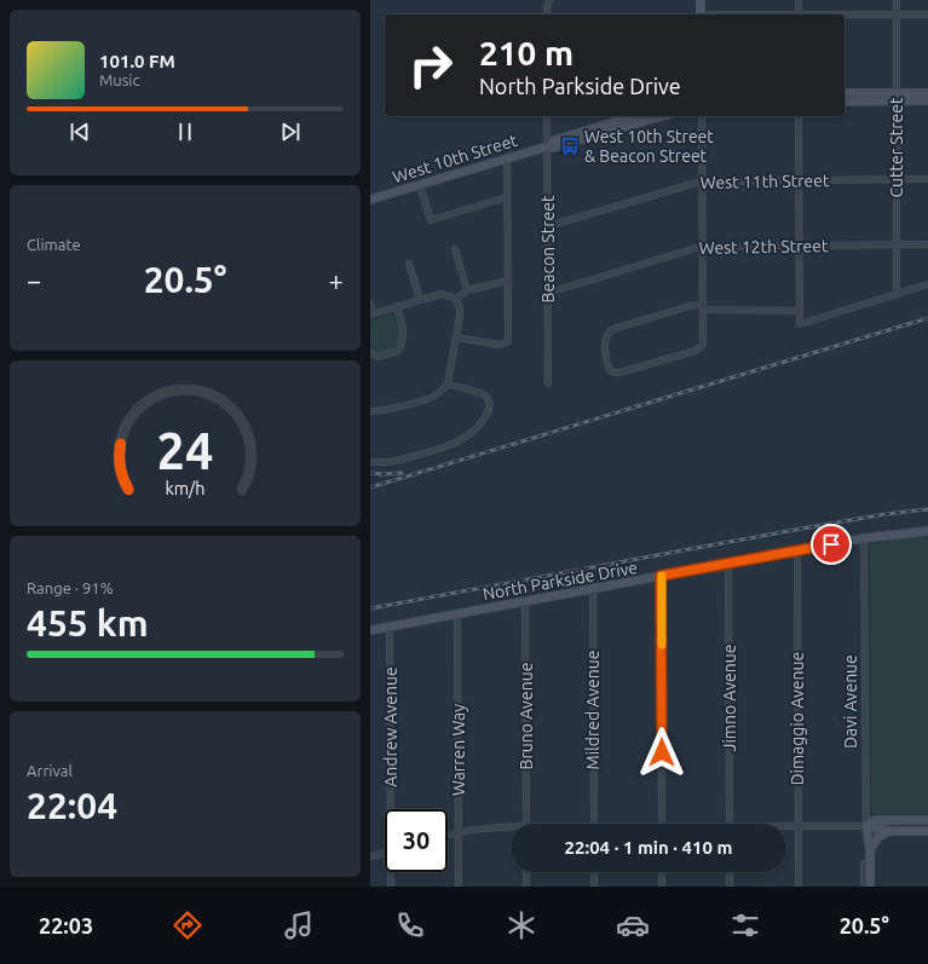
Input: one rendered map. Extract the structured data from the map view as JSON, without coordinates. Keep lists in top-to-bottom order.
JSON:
{
  "streets": {
    "street": [
      "Cutter Street",
      "West 10th Street",
      "West 11th Street",
      "West 12th Street",
      "Beacon Street",
      "North Parkside Drive",
      "Jimno Avenue",
      "Davi Avenue",
      "Mildred Avenue",
      "Bruno Avenue",
      "Dimaggio Avenue",
      "Andrew Avenue",
      "Warren Way"
    ]
  },
  "crossings": [
    ["Cutter Street", "West 11th Street"],
    ["Cutter Street", "West 12th Street"],
    ["West 10th Street", "Beacon Street"],
    ["West 11th Street", "Beacon Street"],
    ["West 12th Street", "Beacon Street"],
    ["North Parkside Drive", "Jimno Avenue"],
    ["North Parkside Drive", "Davi Avenue"],
    ["North Parkside Drive", "Mildred Avenue"],
    ["North Parkside Drive", "Bruno Avenue"],
    ["North Parkside Drive", "Dimaggio Avenue"],
    ["North Parkside Drive", "Andrew Avenue"],
    ["North Parkside Drive", "Warren Way"]
  ],
  "places": {
    "bus stop": ["West 10th Street & Beacon Street"]
  },
  "page": {
    "turn": ["210 m", "North Parkside Drive"],
    "song": ["101.0 FM", "Music"],
    "tile": [
      "Climate",
      ["Range · 91%", "455 km"],
      ["Arrival", "22:04"]
    ],
    "heat": ["−", "20.5°", "+"],
    "limit": "30",
    "trip": "22:04 · 1 min · 410 m",
    "tabs": ["22:03", "20.5°"],
    "gauge": ["24", "km/h"]
  }
}
